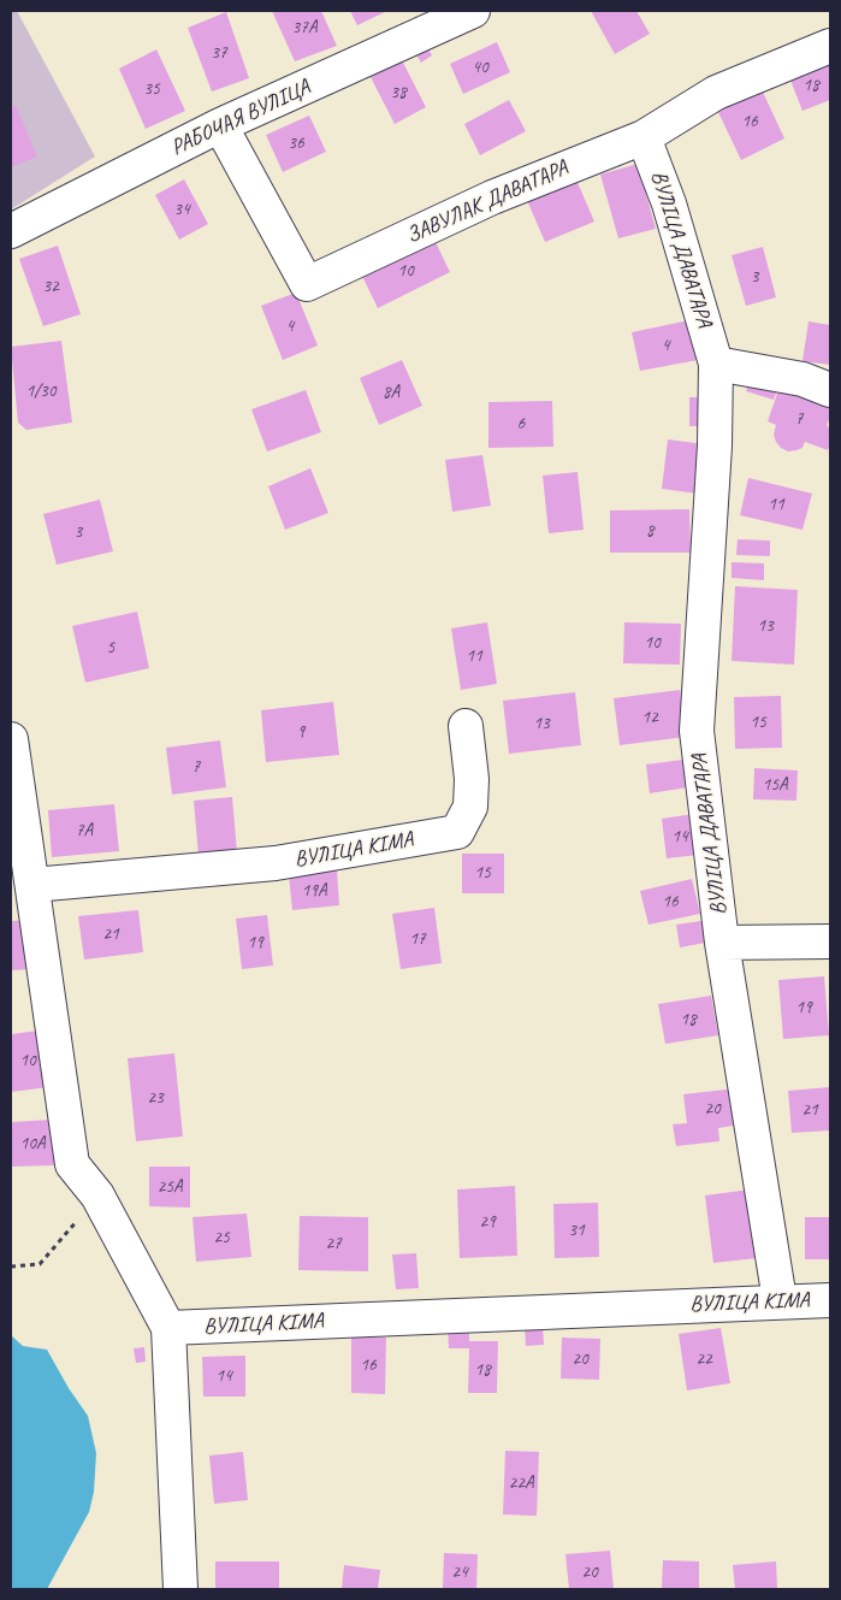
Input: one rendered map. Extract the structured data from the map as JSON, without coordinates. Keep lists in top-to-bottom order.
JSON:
{
  "streets": {
    "street": [
      "РАБОЧАЯ ВУЛІЦА",
      "ЗАВУЛАК ДАВАТАРА",
      "ВУЛІЦА ДАВАТАРА",
      "ВУЛІЦА КІМА"
    ]
  },
  "crossings": [
    ["РАБОЧАЯ ВУЛІЦА", "ЗАВУЛАК ДАВАТАРА"],
    ["ЗАВУЛАК ДАВАТАРА", "ВУЛІЦА ДАВАТАРА"],
    ["ВУЛІЦА ДАВАТАРА", "ВУЛІЦА КІМА"]
  ],
  "house_numbers": [
    "37А",
    "37",
    "40",
    "18",
    "35",
    "38",
    "16",
    "36",
    "34",
    "10",
    "3",
    "32",
    "4",
    "4",
    "1/30",
    "8А",
    "7",
    "6",
    "11",
    "8",
    "3",
    "13",
    "10",
    "5",
    "11",
    "12",
    "15",
    "13",
    "9",
    "7",
    "15А",
    "7А",
    "14",
    "15",
    "19А",
    "16",
    "21",
    "17",
    "19",
    "19",
    "18",
    "10",
    "23",
    "20",
    "21",
    "10А",
    "25А",
    "29",
    "31",
    "25",
    "27",
    "20",
    "22",
    "16",
    "18",
    "14",
    "22А",
    "24",
    "20"
  ]
}
